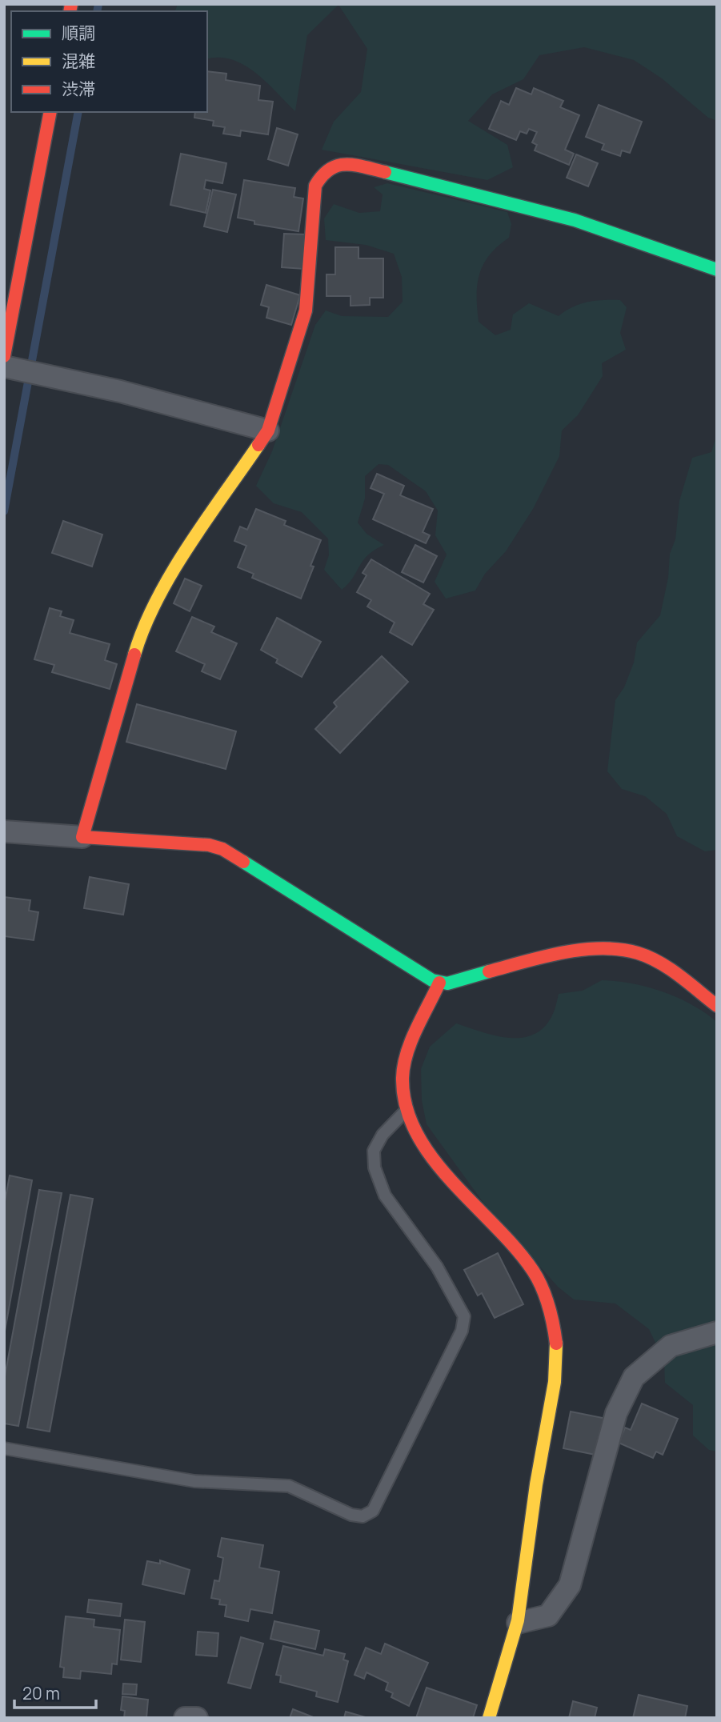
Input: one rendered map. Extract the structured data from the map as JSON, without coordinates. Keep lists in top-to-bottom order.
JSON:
{
  "legend": ["順調", "混雑", "渋滞"],
  "scale_bar": "20 m"
}
